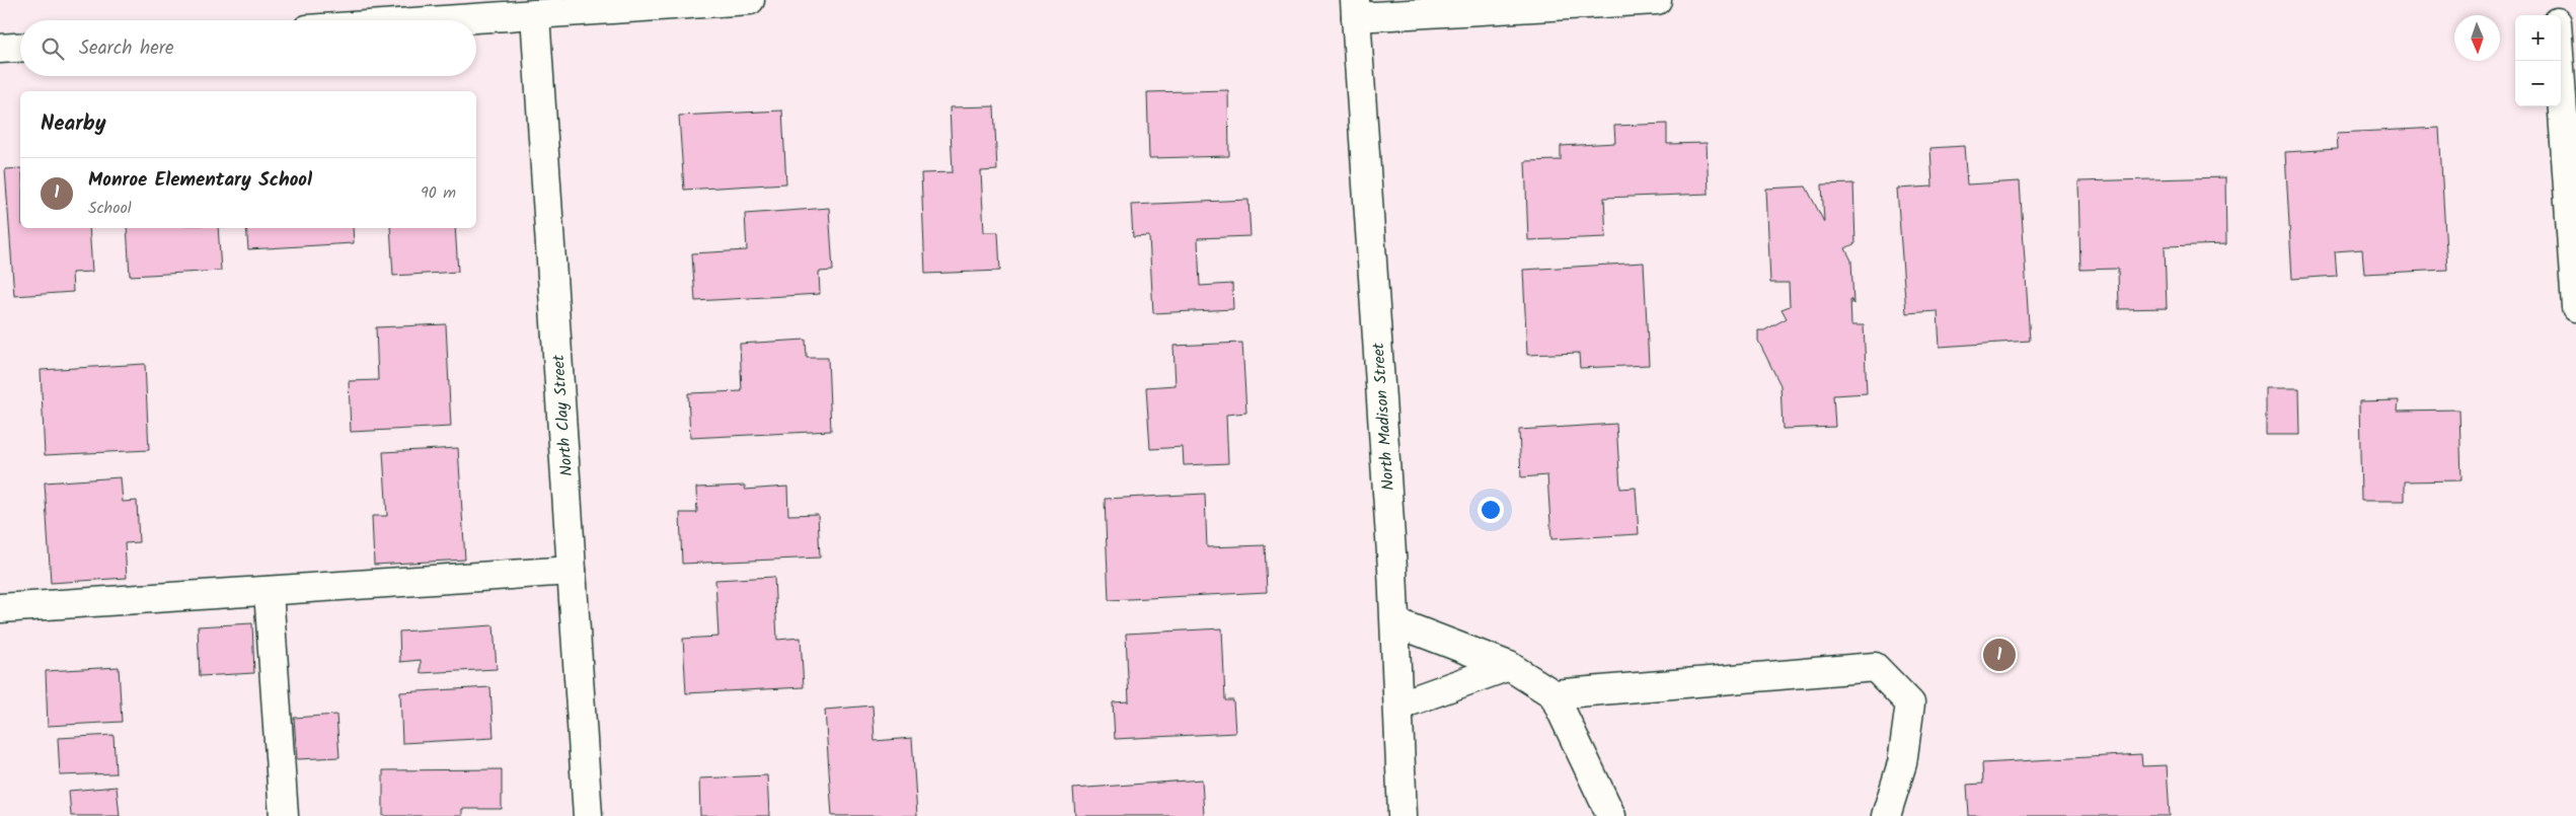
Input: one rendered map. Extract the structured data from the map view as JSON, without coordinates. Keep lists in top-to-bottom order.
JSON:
{
  "streets": {
    "street": ["North Clay Street", "North Madison Street"]
  },
  "north": "bottom",
  "page": {
    "map_buttons": ["+", "−"],
    "search": "Search here",
    "heading": "Nearby",
    "list": [
      {
        "mark": "1",
        "name": "Monroe Elementary School",
        "note": "School",
        "value": "90 m"
      }
    ],
    "pins": "1"
  }
}
